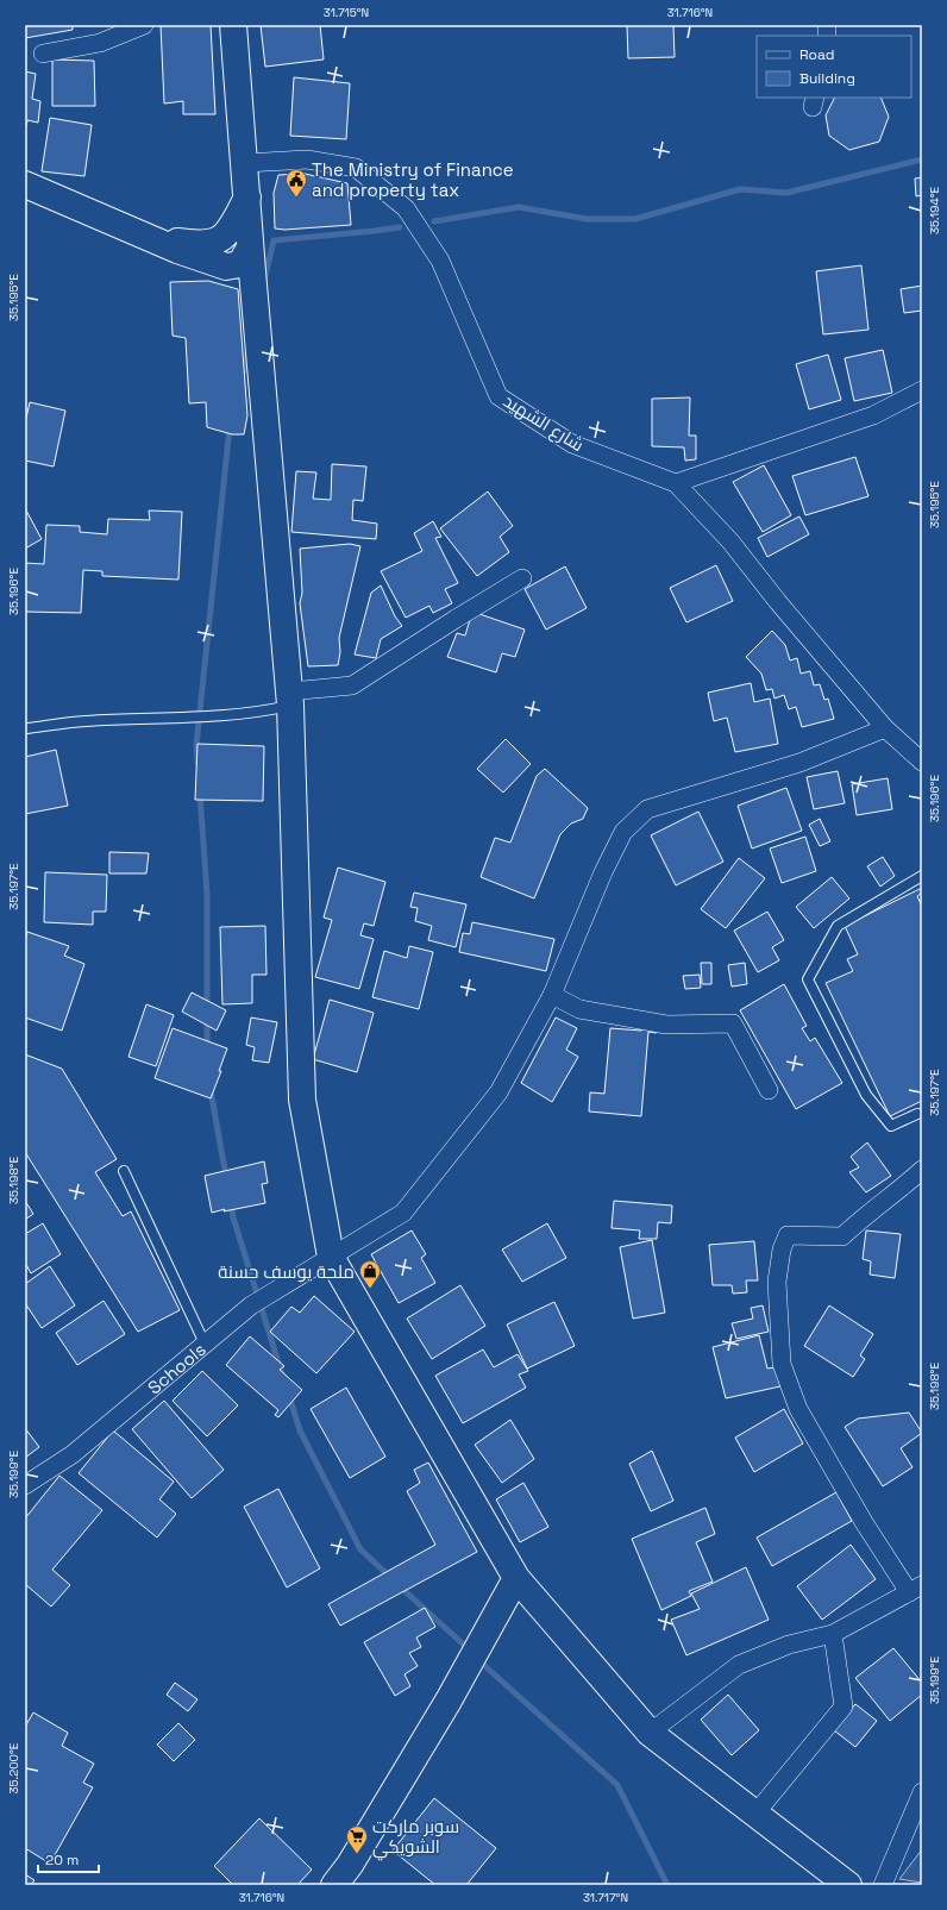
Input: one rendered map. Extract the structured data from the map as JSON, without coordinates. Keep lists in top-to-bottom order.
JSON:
{
  "streets": {
    "street": ["شارع الشهيد", "Schools"]
  },
  "places": {
    "public building": ["The Ministry of Finance and property tax"],
    "shop": ["ملحة يوسف حسنة"],
    "supermarket": ["سوبر ماركت الشويكي"]
  },
  "legend": ["Road", "Building"],
  "scale_bar": "20 m",
  "coordinates": [
    "31.715°N",
    "31.716°N",
    "35.194°E",
    "35.195°E",
    "35.196°E",
    "35.197°E",
    "35.198°E",
    "35.199°E",
    "35.200°E",
    "31.717°N"
  ]
}
